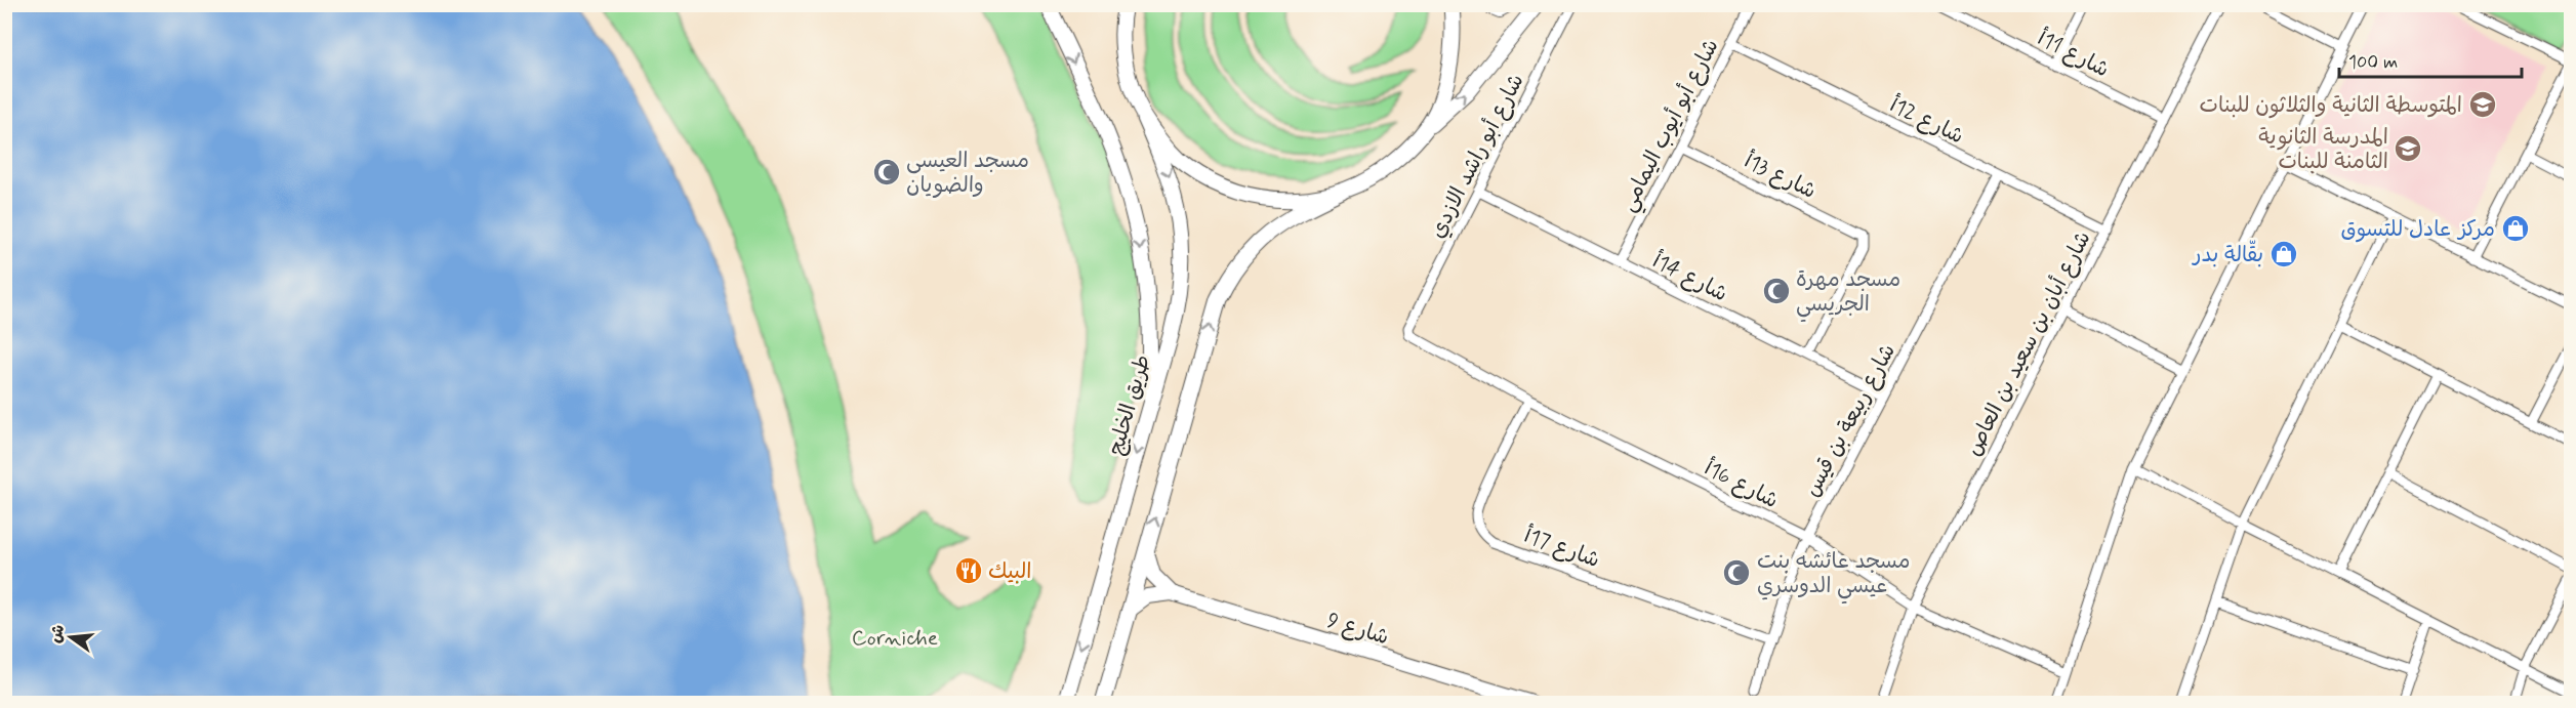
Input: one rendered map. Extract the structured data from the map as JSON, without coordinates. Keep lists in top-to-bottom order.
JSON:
{
  "streets": {
    "main road": ["طريق الخليج"],
    "street": [
      "شارع 11أ",
      "شارع 12أ",
      "شارع أبو أيوب اليمامي",
      "شارع أبو راشد الازدي",
      "شارع 13أ",
      "شارع 14أ",
      "شارع أبان بن سعيد بن العاص",
      "شارع ربيعة بن قيس",
      "شارع 16أ",
      "شارع 17أ",
      "شارع 9"
    ]
  },
  "crossings": [
    ["شارع 11أ", "شارع أبان بن سعيد بن العاص"],
    ["شارع 12أ", "شارع أبو أيوب اليمامي"],
    ["شارع 12أ", "شارع أبان بن سعيد بن العاص"],
    ["شارع 12أ", "شارع ربيعة بن قيس"],
    ["شارع أبو أيوب اليمامي", "شارع 13أ"],
    ["شارع أبو أيوب اليمامي", "شارع 14أ"],
    ["شارع أبو راشد الازدي", "شارع 14أ"],
    ["شارع أبو راشد الازدي", "شارع 16أ"],
    ["شارع 13أ", "شارع 14أ"],
    ["شارع 14أ", "شارع ربيعة بن قيس"],
    ["شارع أبان بن سعيد بن العاص", "شارع 16أ"],
    ["شارع ربيعة بن قيس", "شارع 16أ"],
    ["شارع ربيعة بن قيس", "شارع 17أ"],
    ["شارع 16أ", "شارع 17أ"]
  ],
  "parks": ["Corniche"],
  "places": {
    "school or university": ["المتوسطة الثانية والثلاثون للبنات", "المدرسة الثانوية الثامنة للبنات"],
    "mosque": ["مسجد العيسى والضويان", "مسجد مهرة الجريسي", "مسجد عائشه بنت عيسي الدوسري"],
    "shop": ["مركز عادل للتسوق", "بقّالة بدر"],
    "restaurant": ["البيك"]
  },
  "scale_bar": "100 m",
  "north": "left"
}
